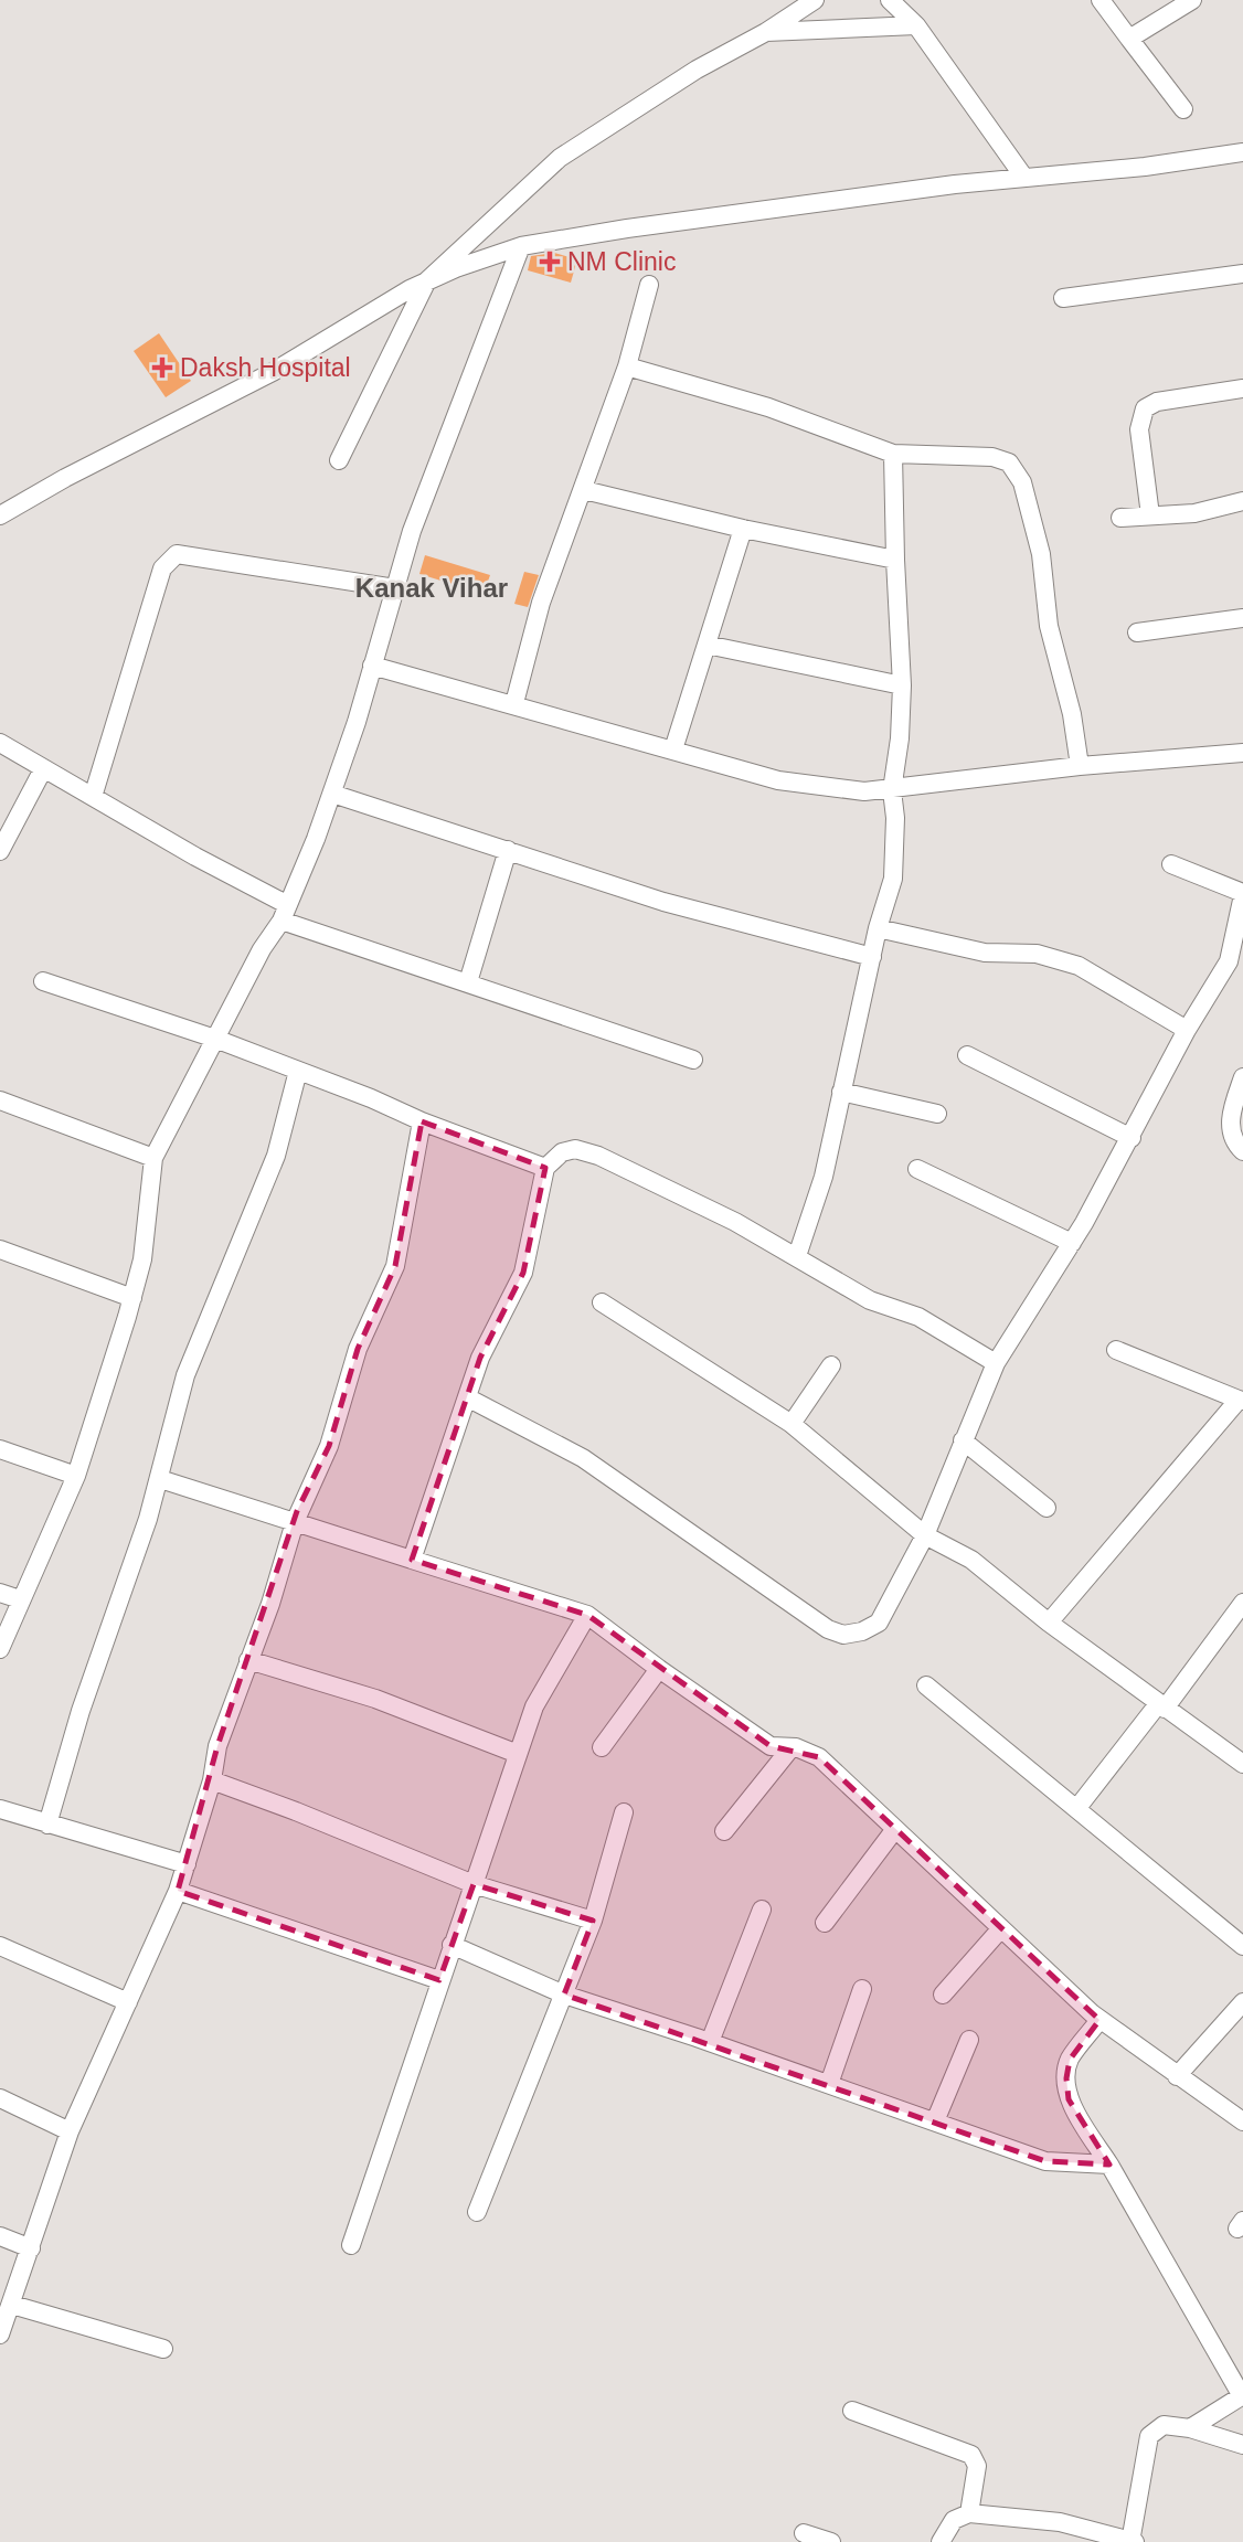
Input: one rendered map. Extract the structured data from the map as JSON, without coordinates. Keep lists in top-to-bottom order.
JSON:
{
  "districts": ["Kanak Vihar"],
  "places": {
    "health": ["NM Clinic", "Daksh Hospital"]
  }
}
